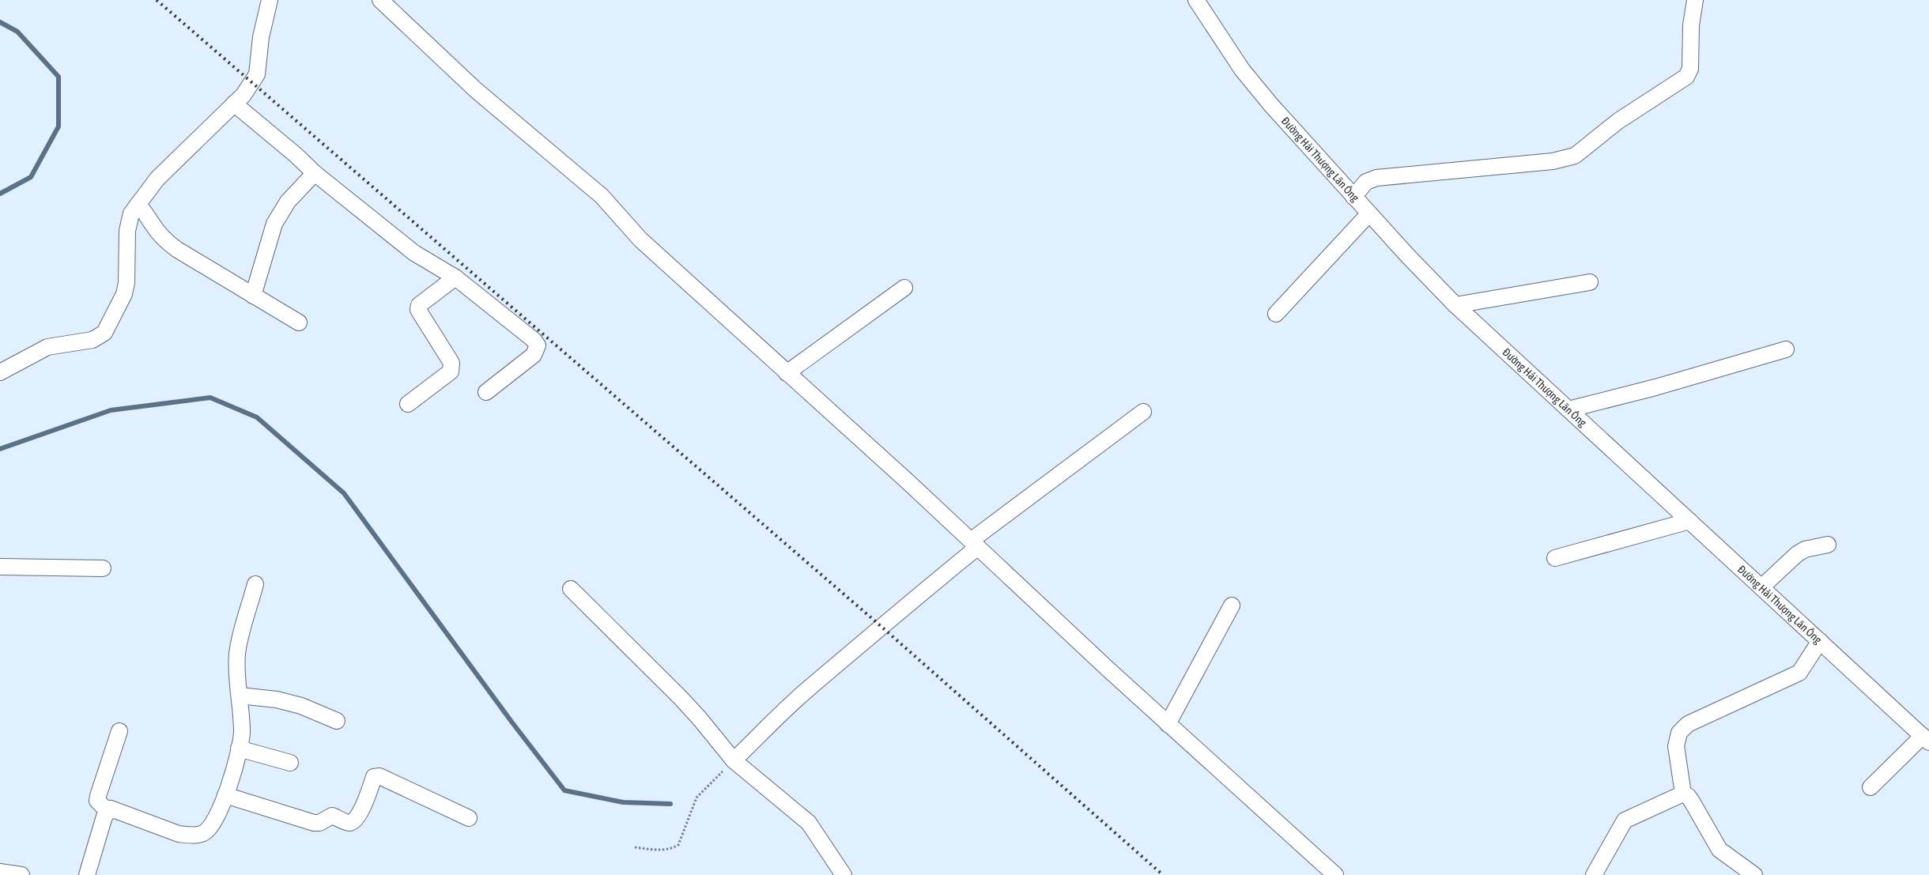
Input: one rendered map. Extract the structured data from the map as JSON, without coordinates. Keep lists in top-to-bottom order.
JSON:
{
  "streets": {
    "street": ["Đường Hải Thượng Lãn Ông"]
  }
}
